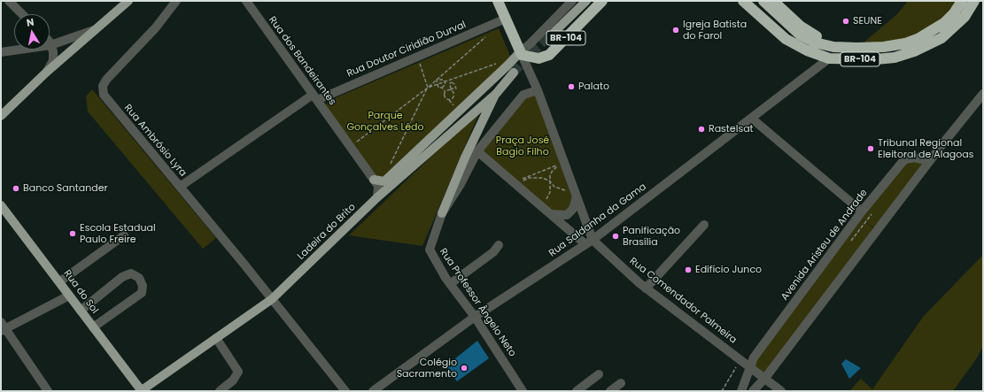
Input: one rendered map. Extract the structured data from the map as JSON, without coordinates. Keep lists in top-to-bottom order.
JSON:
{
  "streets": {
    "highway": ["BR-104", "Rua Comendador Palmeira"],
    "main road": ["Ladeira do Brito", "Rua do Sol"],
    "street": [
      "Rua Doutor Ciridião Durval",
      "Rua dos Bandeirantes",
      "Rua Ambrósio Lyra",
      "Rua Saldanha da Gama",
      "Avenida Aristeu de Andrade",
      "Rua Professor Ângelo Neto"
    ]
  },
  "crossings": [
    ["BR-104", "Rua Saldanha da Gama"],
    ["BR-104", "Rua Comendador Palmeira"],
    ["Rua Doutor Ciridião Durval", "Rua dos Bandeirantes"],
    ["Rua Doutor Ciridião Durval", "Rua Ambrósio Lyra"],
    ["Rua Doutor Ciridião Durval", "Rua Comendador Palmeira"],
    ["Rua Ambrósio Lyra", "Ladeira do Brito"],
    ["Rua Saldanha da Gama", "Rua Comendador Palmeira"],
    ["Rua Saldanha da Gama", "Rua Professor Ângelo Neto"],
    ["Ladeira do Brito", "Rua do Sol"],
    ["Avenida Aristeu de Andrade", "Rua Comendador Palmeira"],
    ["Rua Comendador Palmeira", "Rua Professor Ângelo Neto"]
  ],
  "parks": ["Parque Gonçalves Lêdo", "Praça José Bagio Filho"],
  "places": [
    "SEUNE",
    "Igreja Batista do Farol",
    "Palato",
    "Rastelsat",
    "Tribunal Regional Eleitoral de Alagoas",
    "Banco Santander",
    "Escola Estadual Paulo Freire",
    "Panificação Brasília",
    "Edifício Junco",
    "Colégio Sacramento"
  ],
  "north": "top"
}
